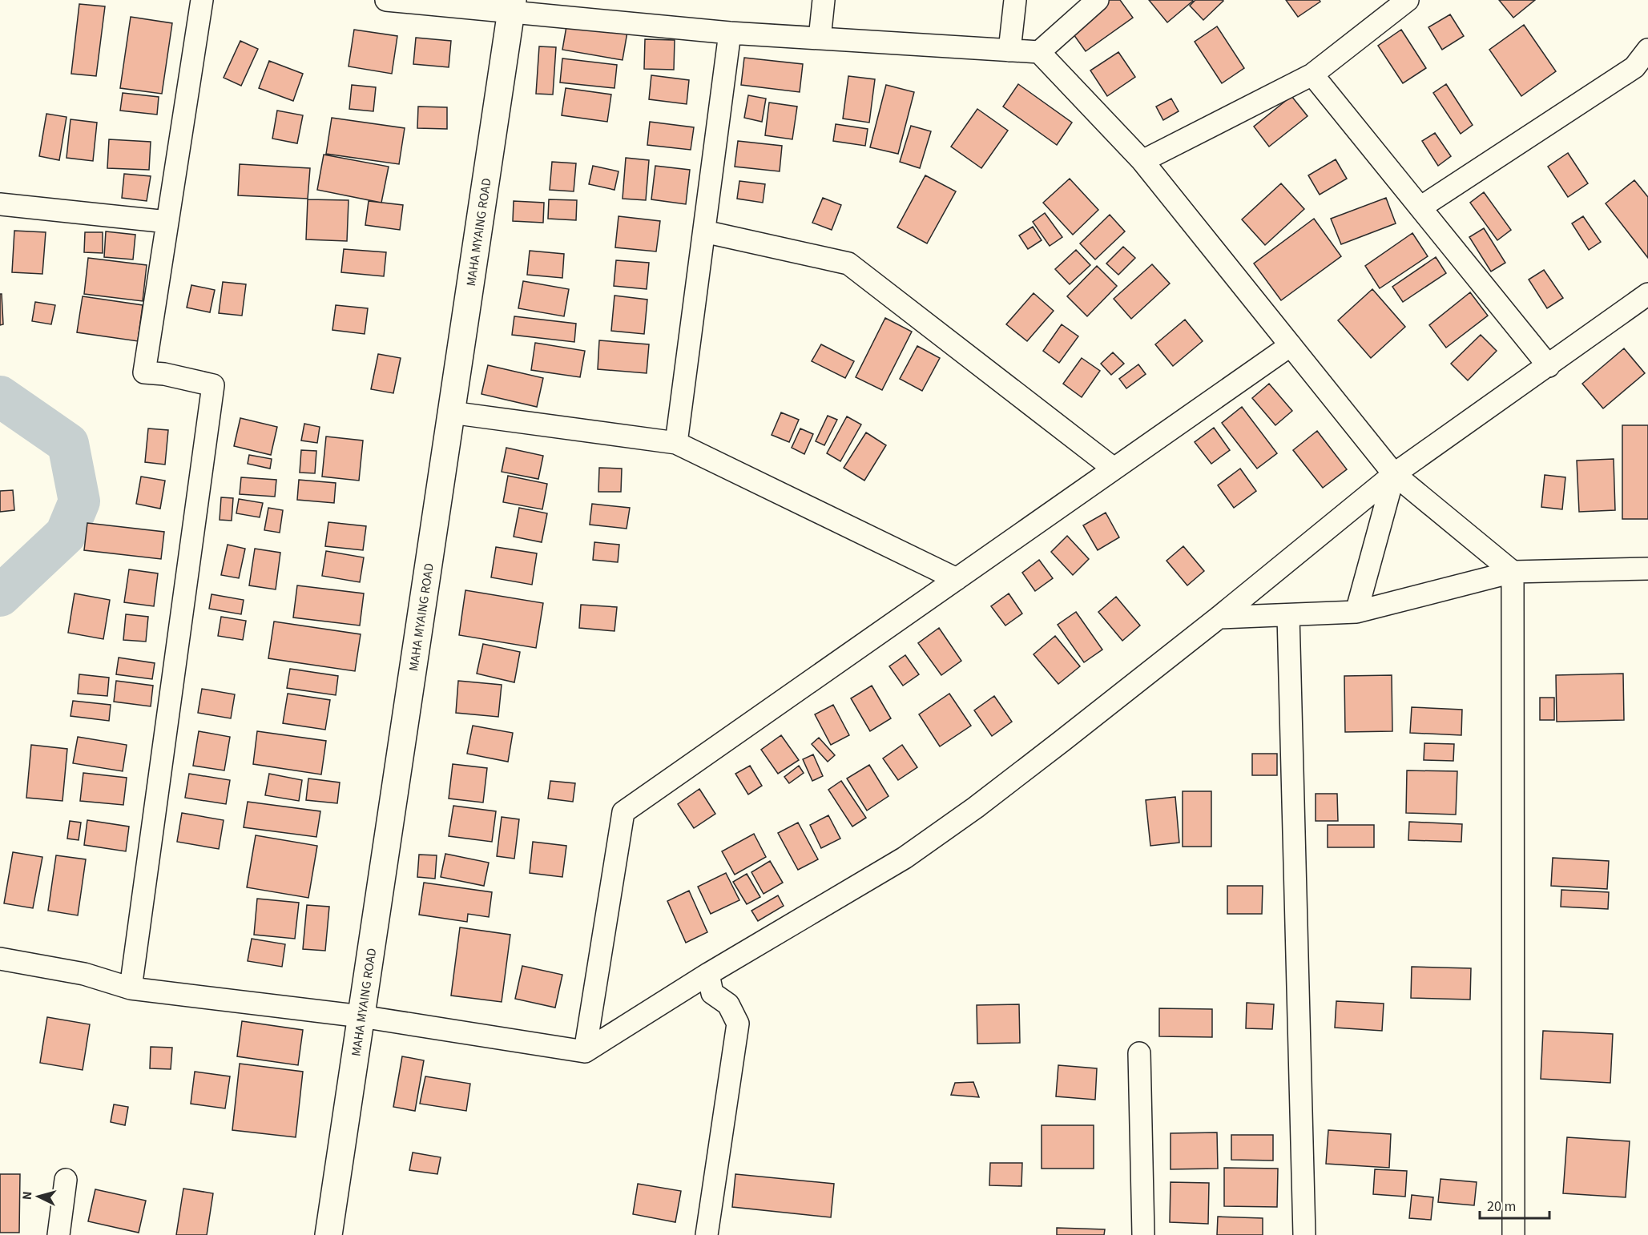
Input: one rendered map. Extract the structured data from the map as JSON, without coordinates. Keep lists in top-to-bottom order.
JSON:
{
  "streets": {
    "street": ["MAHA MYAING ROAD"]
  },
  "scale_bar": "20 m",
  "north": "left"
}
